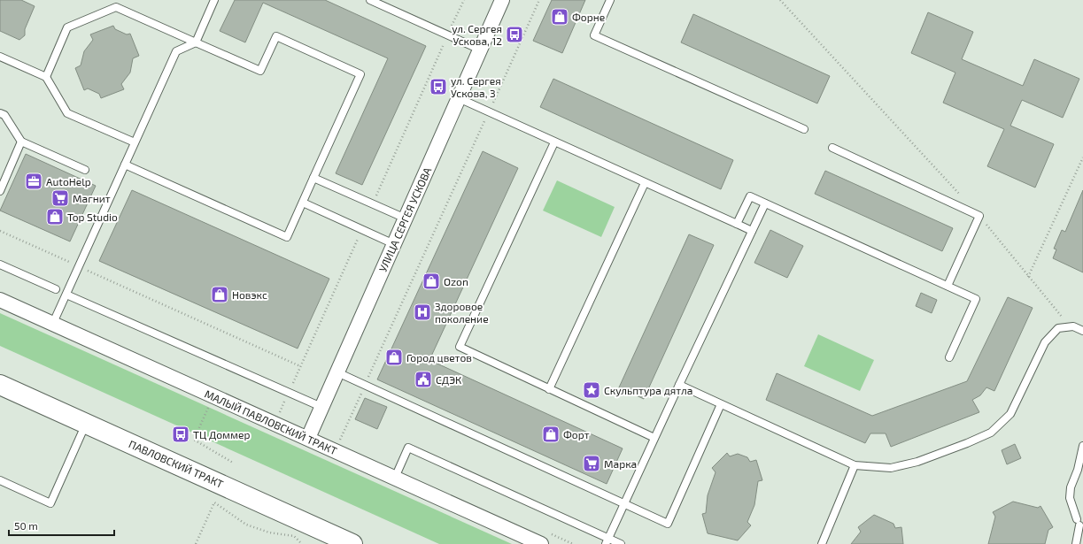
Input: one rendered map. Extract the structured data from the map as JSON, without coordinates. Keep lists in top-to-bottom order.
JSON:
{
  "streets": {
    "main road": ["ПАВЛОВСКИЙ ТРАКТ"],
    "street": ["УЛИЦА СЕРГЕЯ УСКОВА", "МАЛЫЙ ПАВЛОВСКИЙ ТРАКТ"]
  },
  "crossings": [
    ["УЛИЦА СЕРГЕЯ УСКОВА", "МАЛЫЙ ПАВЛОВСКИЙ ТРАКТ"]
  ],
  "places": {
    "shop": [
      "Форне",
      "Top Studio",
      "Ozon",
      "Новэкс",
      "Город цветов",
      "Форт"
    ],
    "bus stop": ["ул. Сергея Ускова, 12", "ул. Сергея Ускова, 3", "ТЦ Доммер"],
    "office": ["AutoHelp"],
    "supermarket": ["Магнит", "Марка"],
    "hospital": ["Здоровое поколение"],
    "public building": ["СДЭК"],
    "place": ["Скульптура дятла"]
  },
  "scale_bar": "50 m"
}
